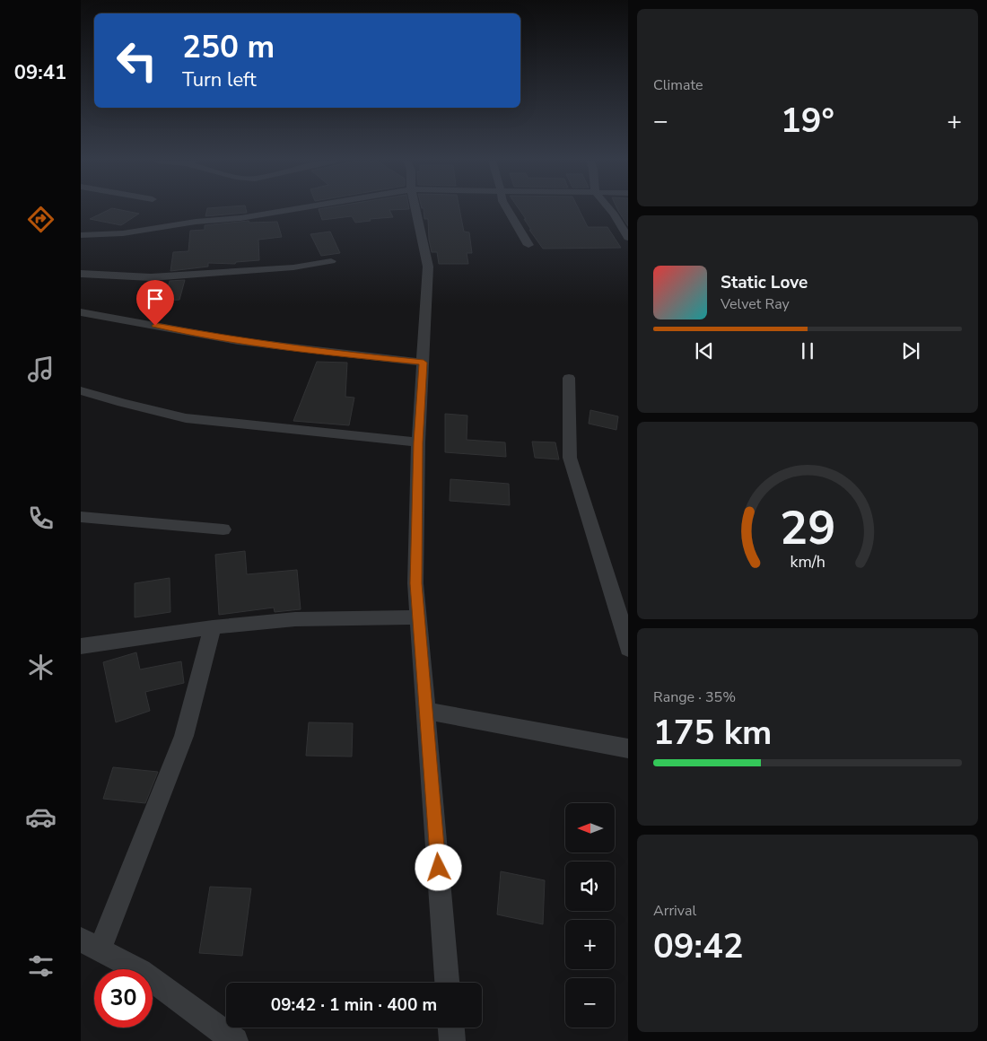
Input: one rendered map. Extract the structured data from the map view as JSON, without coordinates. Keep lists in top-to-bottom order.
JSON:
{
  "north": "left",
  "page": {
    "tabs": "09:41",
    "tile": [
      "Climate",
      ["Range · 35%", "175 km"],
      ["Arrival", "09:42"]
    ],
    "turn": ["250 m", "Turn left"],
    "heat": ["−", "19°", "+"],
    "song": ["Static Love", "Velvet Ray"],
    "map_buttons": ["+", "−"],
    "limit": "30",
    "trip": "09:42 · 1 min · 400 m",
    "gauge": ["29", "km/h"]
  }
}
